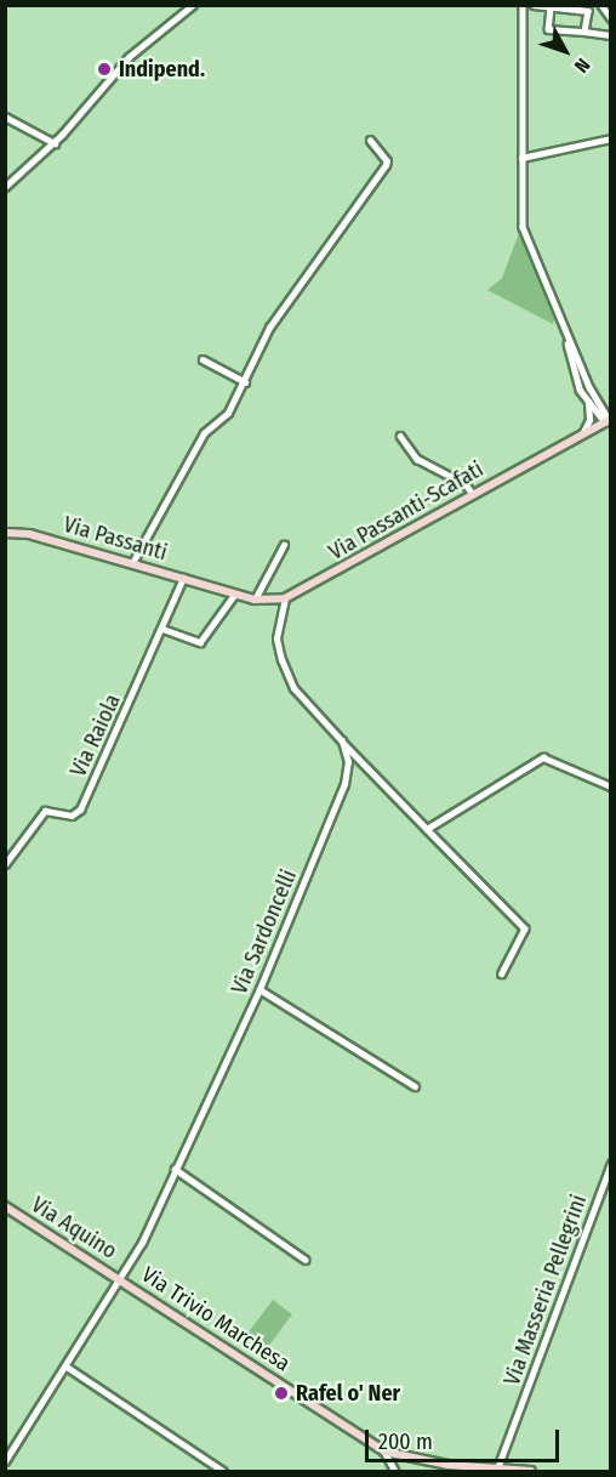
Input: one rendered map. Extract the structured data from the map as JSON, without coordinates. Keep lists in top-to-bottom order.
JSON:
{
  "streets": {
    "street": [
      "Via Passanti-Scafati",
      "Via Passanti",
      "Via Raiola",
      "Via Sardoncelli",
      "Via Aquino",
      "Via Masseria Pellegrini",
      "Via Trivio Marchesa"
    ]
  },
  "crossings": [
    ["Via Passanti-Scafati", "Via Passanti"],
    ["Via Passanti", "Via Raiola"],
    ["Via Sardoncelli", "Via Aquino"],
    ["Via Sardoncelli", "Via Trivio Marchesa"],
    ["Via Aquino", "Via Trivio Marchesa"],
    ["Via Masseria Pellegrini", "Via Trivio Marchesa"]
  ],
  "places": ["Indipend.", "Rafel o' Ner"],
  "scale_bar": "200 m",
  "north": "bottom right"
}
